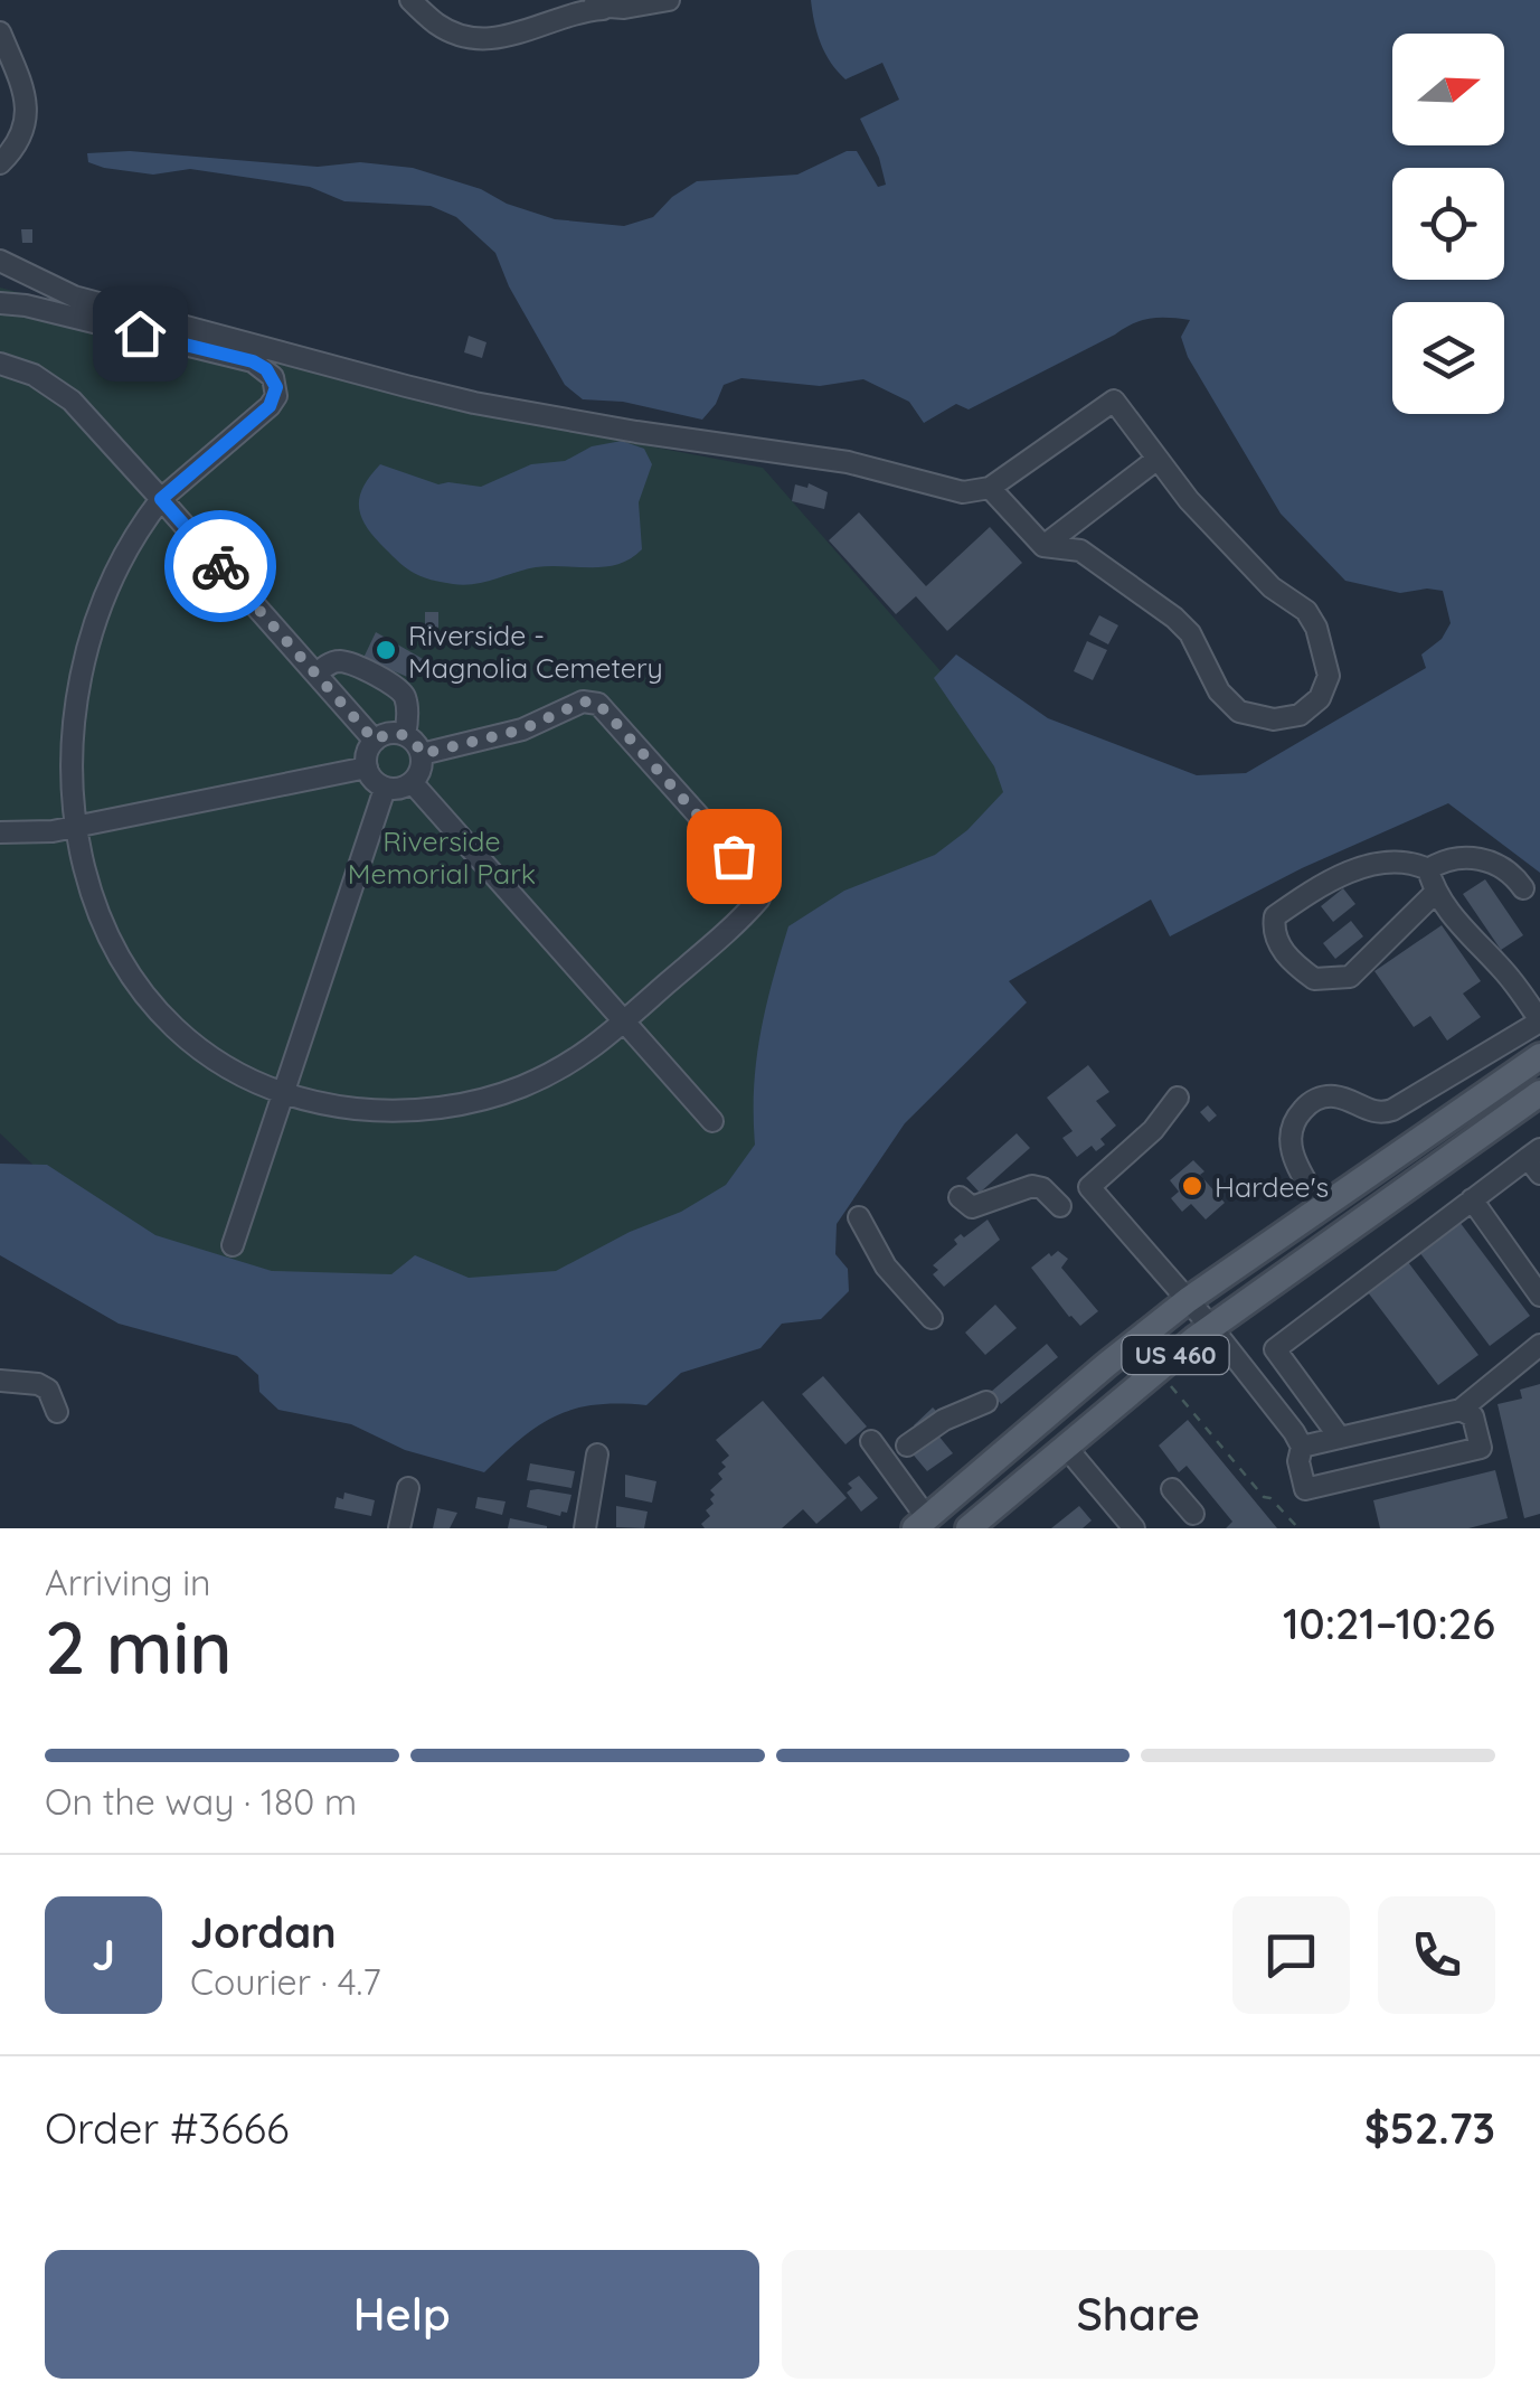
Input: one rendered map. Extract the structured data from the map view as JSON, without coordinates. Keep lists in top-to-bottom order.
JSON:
{
  "streets": {
    "main road": ["US 460"]
  },
  "parks": ["Riverside Memorial Park"],
  "places": ["Riverside - Magnolia Cemetery", "Hardee's"],
  "north": "right",
  "page": {
    "heading": ["2 min", "Arriving in", "10:21–10:26"],
    "panel": [
      "Jordan",
      "Courier · 4.7",
      "Order #3666",
      "$52.73"
    ],
    "bar": "On the way · 180 m",
    "round": "J",
    "buttons": ["Help", "Share"]
  }
}
